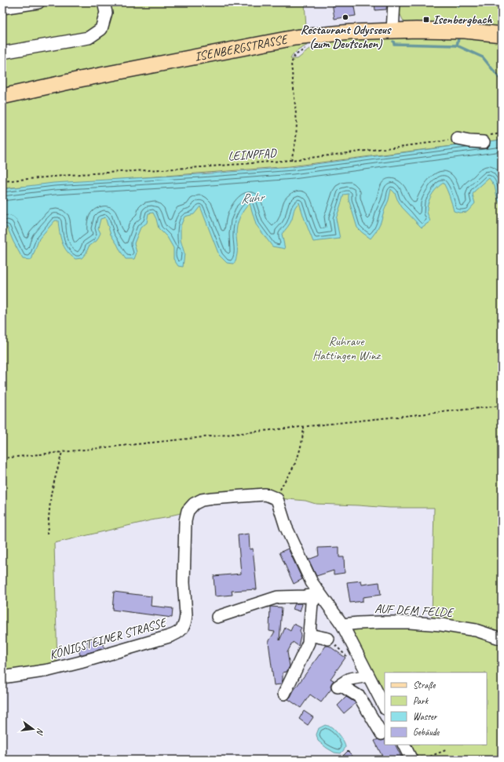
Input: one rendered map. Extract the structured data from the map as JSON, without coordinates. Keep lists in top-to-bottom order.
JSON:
{
  "streets": {
    "main road": ["ISENBERGSTRASSE"],
    "street": ["AUF DEM FELDE", "KÖNIGSTEINER STRASSE"],
    "path": ["LEINPFAD"]
  },
  "crossings": [
    ["AUF DEM FELDE", "KÖNIGSTEINER STRASSE"]
  ],
  "water": ["Ruhr"],
  "parks": ["Ruhraue Hattingen Winz"],
  "places": {
    "other": ["Restaurant Odysseus (zum Deutschen)"],
    "transit": ["Isenbergbach"]
  },
  "legend": [
    "Straße",
    "Park",
    "Wasser",
    "Gebäude"
  ],
  "north": "right"
}
